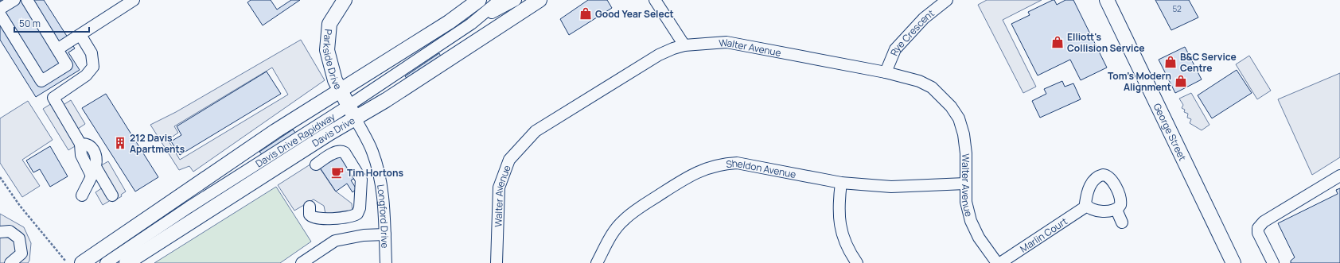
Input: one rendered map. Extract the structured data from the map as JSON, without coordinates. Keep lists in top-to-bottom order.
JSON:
{
  "streets": {
    "main road": ["Parkside Drive", "Davis Drive", "George Street"],
    "street": [
      "Rye Crescent",
      "Walter Avenue",
      "Sheldon Avenue",
      "Longford Drive",
      "Marlin Court"
    ]
  },
  "crossings": [
    ["Rye Crescent", "Walter Avenue"],
    ["Walter Avenue", "Sheldon Avenue"],
    ["Parkside Drive", "Davis Drive"],
    ["Parkside Drive", "Longford Drive"],
    ["Davis Drive", "Longford Drive"]
  ],
  "places": {
    "shop": [
      "Good Year Select",
      "Elliott's Collision Service",
      "B&C Service Centre",
      "Tom's Modern Alignment"
    ],
    "building": ["212 Davis Apartments"],
    "cafe": ["Tim Hortons"]
  },
  "house_numbers": ["52"],
  "scale_bar": "50 m"
}
